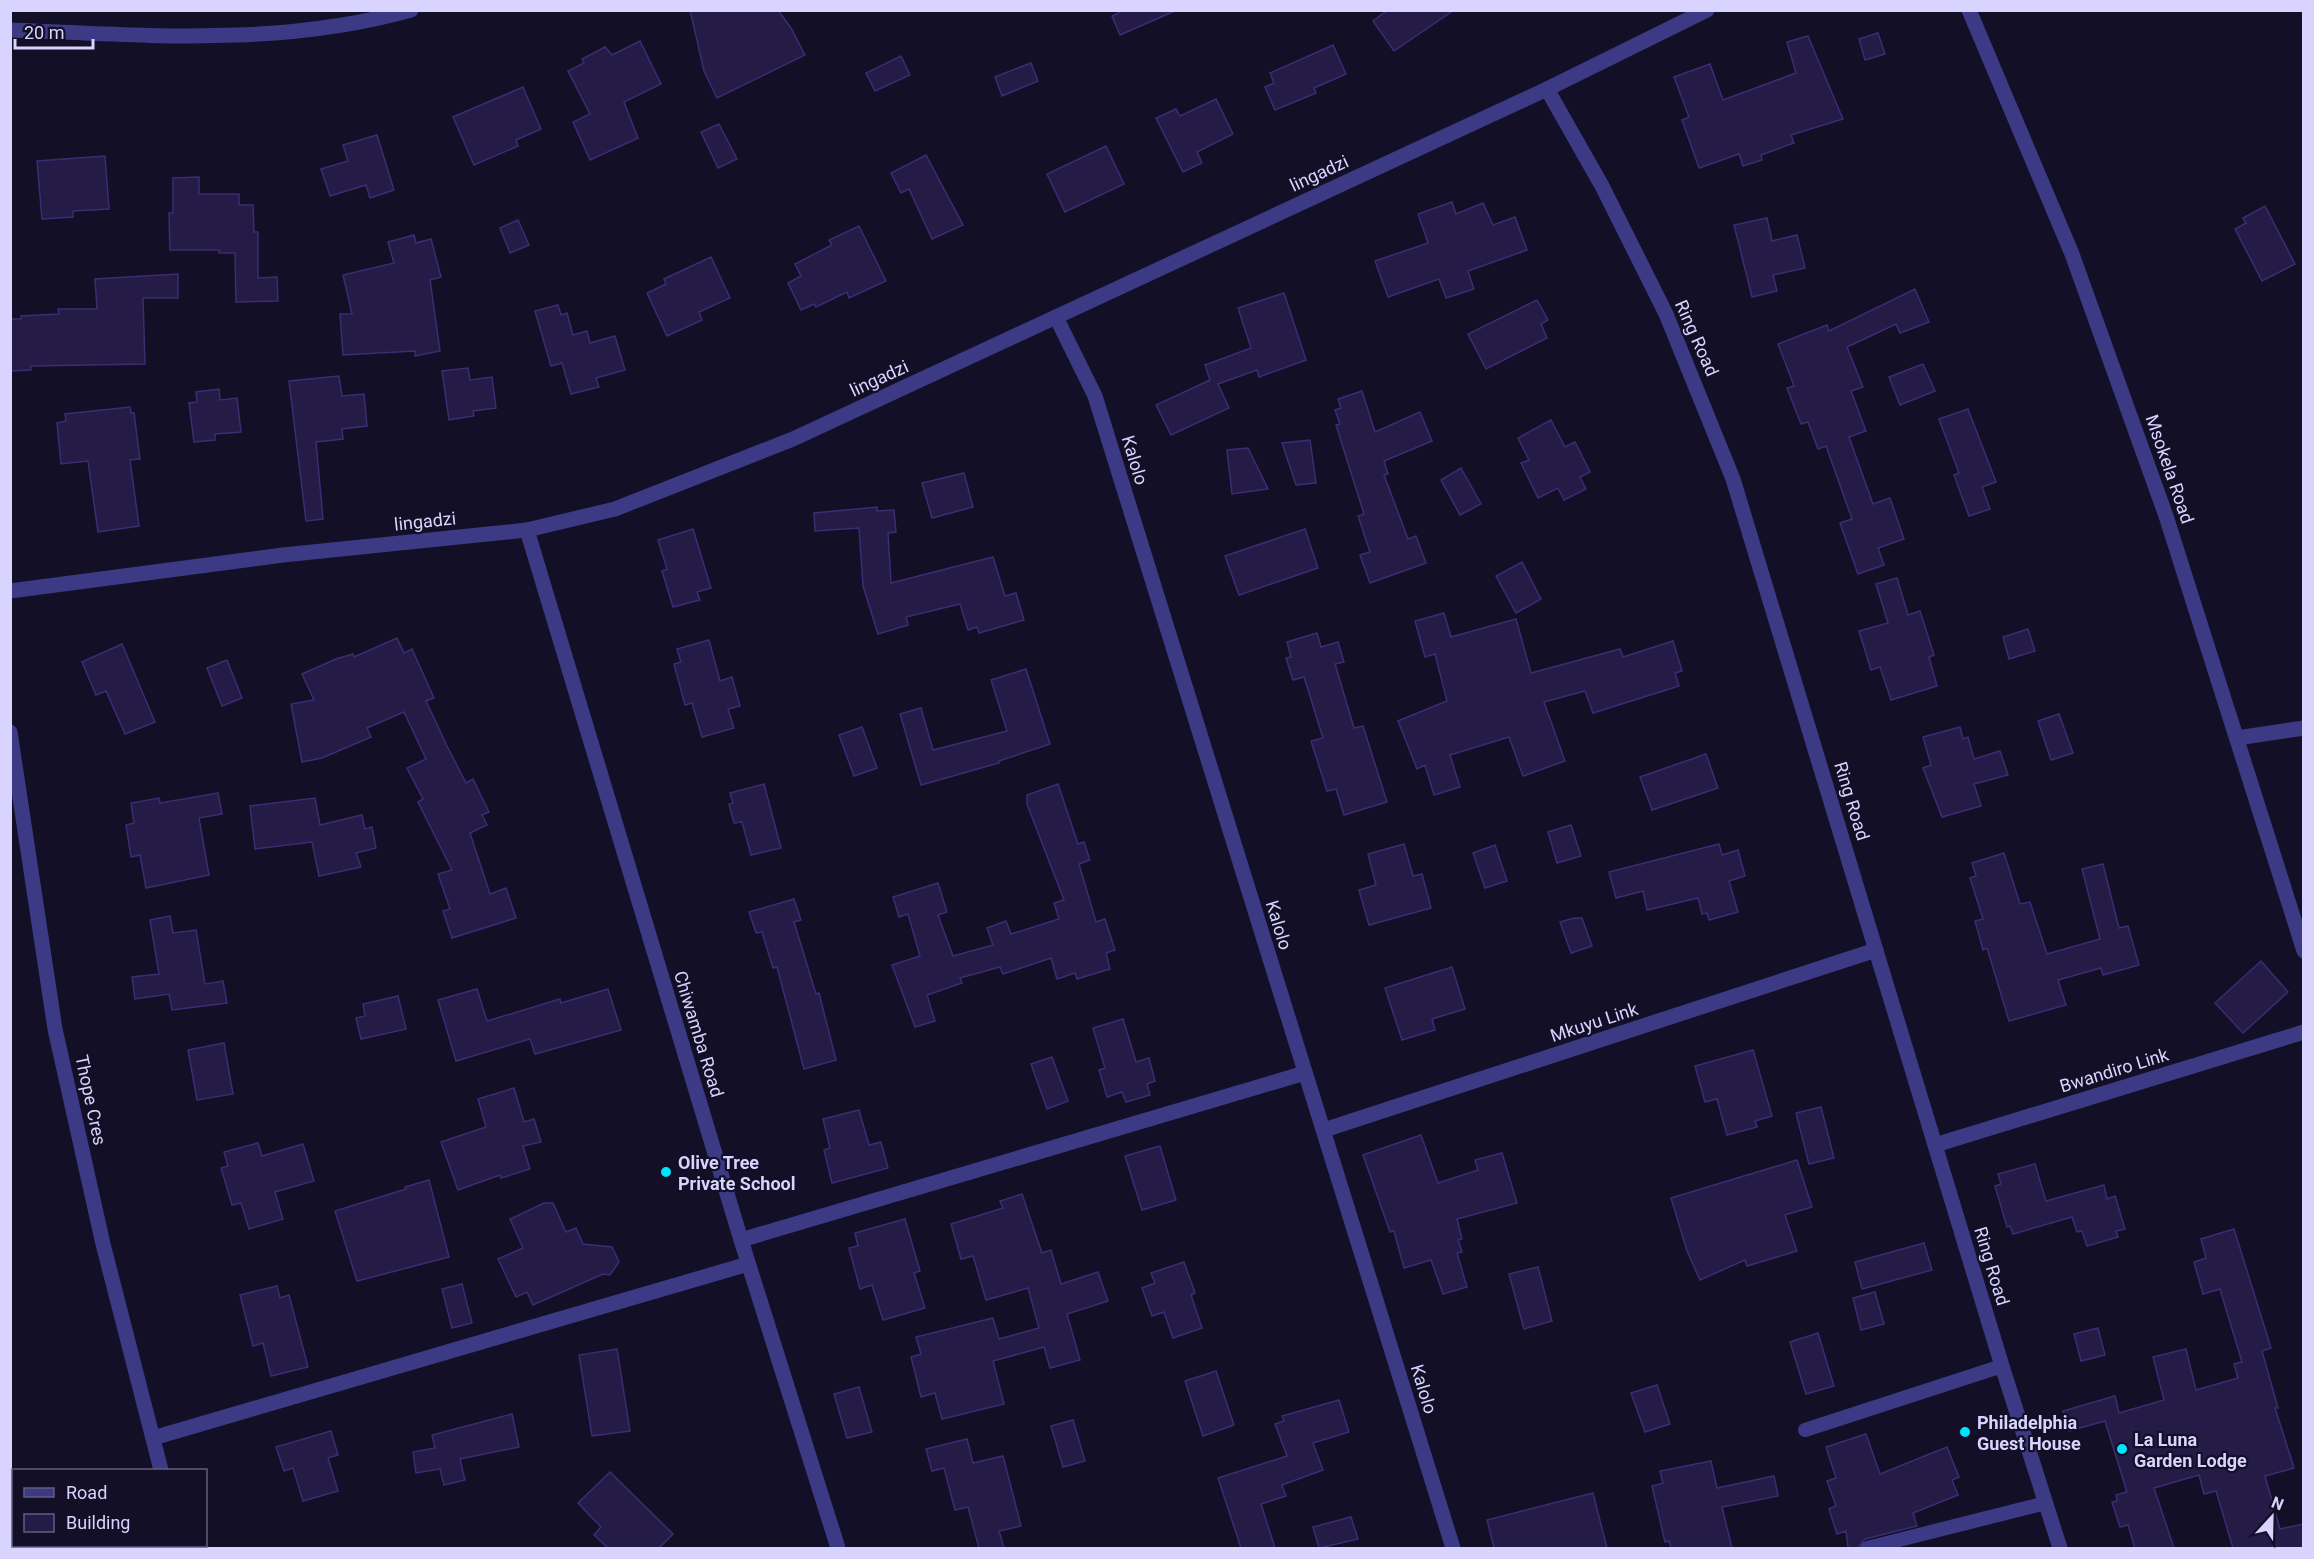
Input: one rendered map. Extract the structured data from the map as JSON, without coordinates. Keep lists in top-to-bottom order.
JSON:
{
  "streets": {
    "street": [
      "lingadzi",
      "Ring Road",
      "Kalolo",
      "Msokela Road",
      "Mkuyu Link",
      "Chiwamba Road",
      "Bwandiro Link",
      "Thope Cres"
    ]
  },
  "crossings": [
    ["lingadzi", "Ring Road"],
    ["lingadzi", "Kalolo"],
    ["lingadzi", "Chiwamba Road"],
    ["Ring Road", "Mkuyu Link"],
    ["Ring Road", "Bwandiro Link"],
    ["Kalolo", "Mkuyu Link"]
  ],
  "places": ["Olive Tree Private School", "Philadelphia Guest House", "La Luna Garden Lodge"],
  "legend": ["Road", "Building"],
  "scale_bar": "20 m",
  "north": "top"
}
